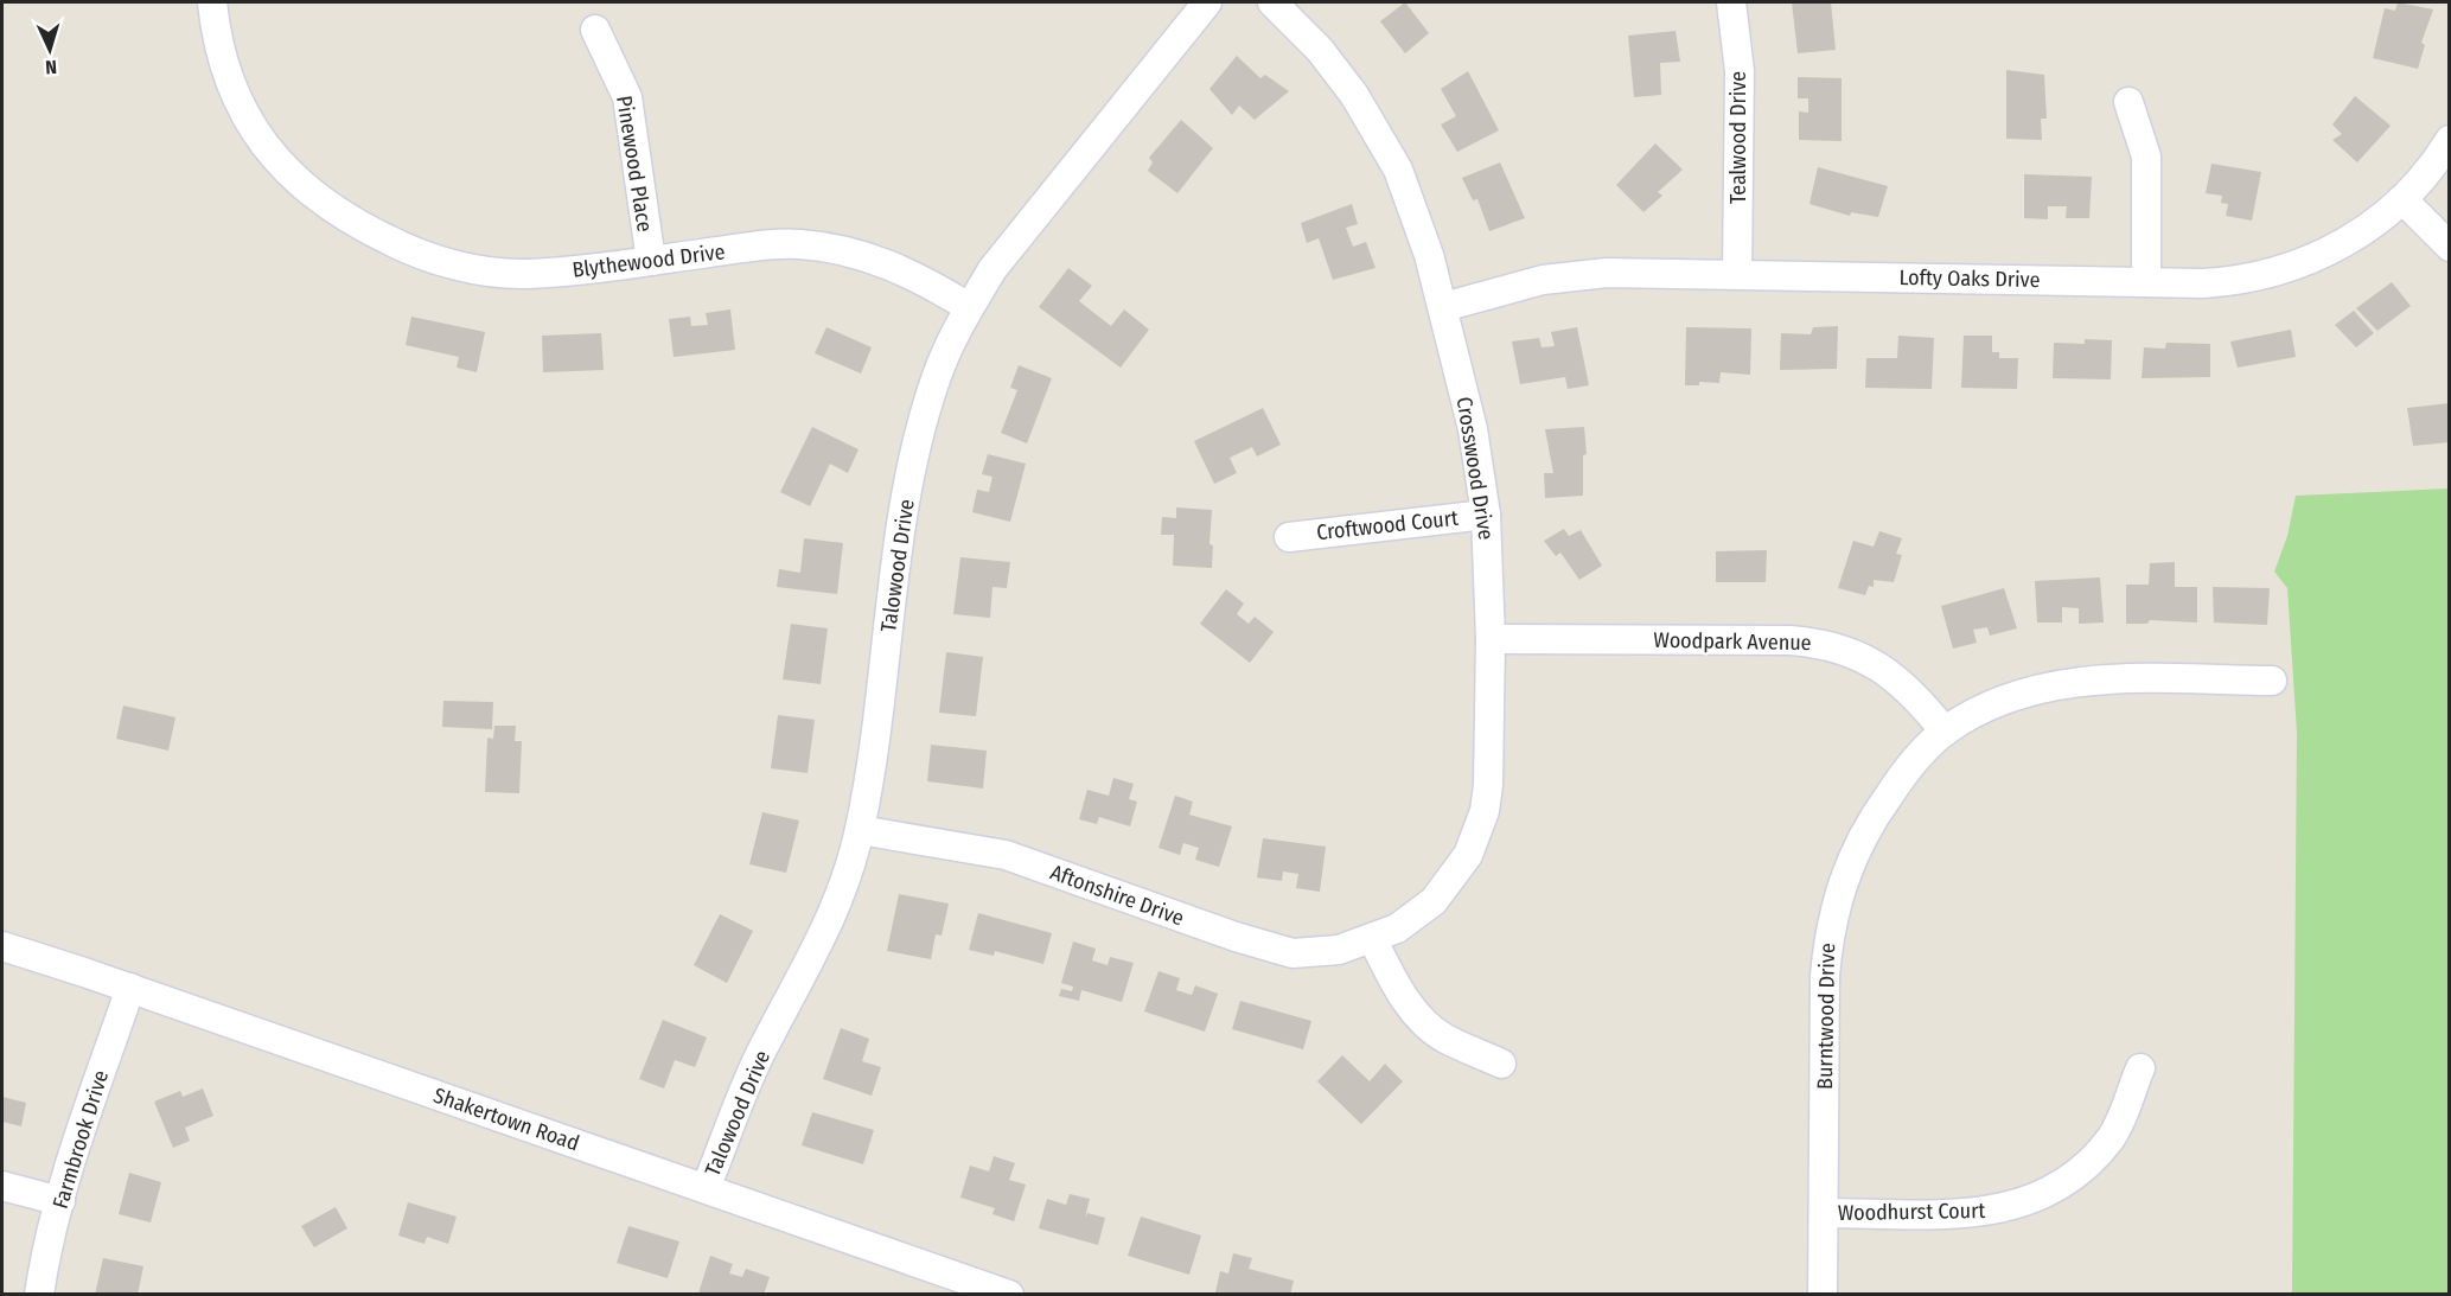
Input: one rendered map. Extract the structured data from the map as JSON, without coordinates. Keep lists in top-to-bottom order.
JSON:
{
  "streets": {
    "street": [
      "Tealwood Drive",
      "Pinewood Place",
      "Blythewood Drive",
      "Lofty Oaks Drive",
      "Crosswood Drive",
      "Croftwood Court",
      "Talowood Drive",
      "Woodpark Avenue",
      "Aftonshire Drive",
      "Burntwood Drive",
      "Shakertown Road",
      "Farmbrook Drive",
      "Woodhurst Court"
    ]
  },
  "crossings": [
    ["Tealwood Drive", "Lofty Oaks Drive"],
    ["Pinewood Place", "Blythewood Drive"],
    ["Blythewood Drive", "Talowood Drive"],
    ["Lofty Oaks Drive", "Crosswood Drive"],
    ["Crosswood Drive", "Croftwood Court"],
    ["Crosswood Drive", "Woodpark Avenue"],
    ["Crosswood Drive", "Aftonshire Drive"],
    ["Talowood Drive", "Aftonshire Drive"],
    ["Talowood Drive", "Shakertown Road"],
    ["Woodpark Avenue", "Burntwood Drive"],
    ["Burntwood Drive", "Woodhurst Court"],
    ["Shakertown Road", "Farmbrook Drive"]
  ],
  "north": "bottom"
}
